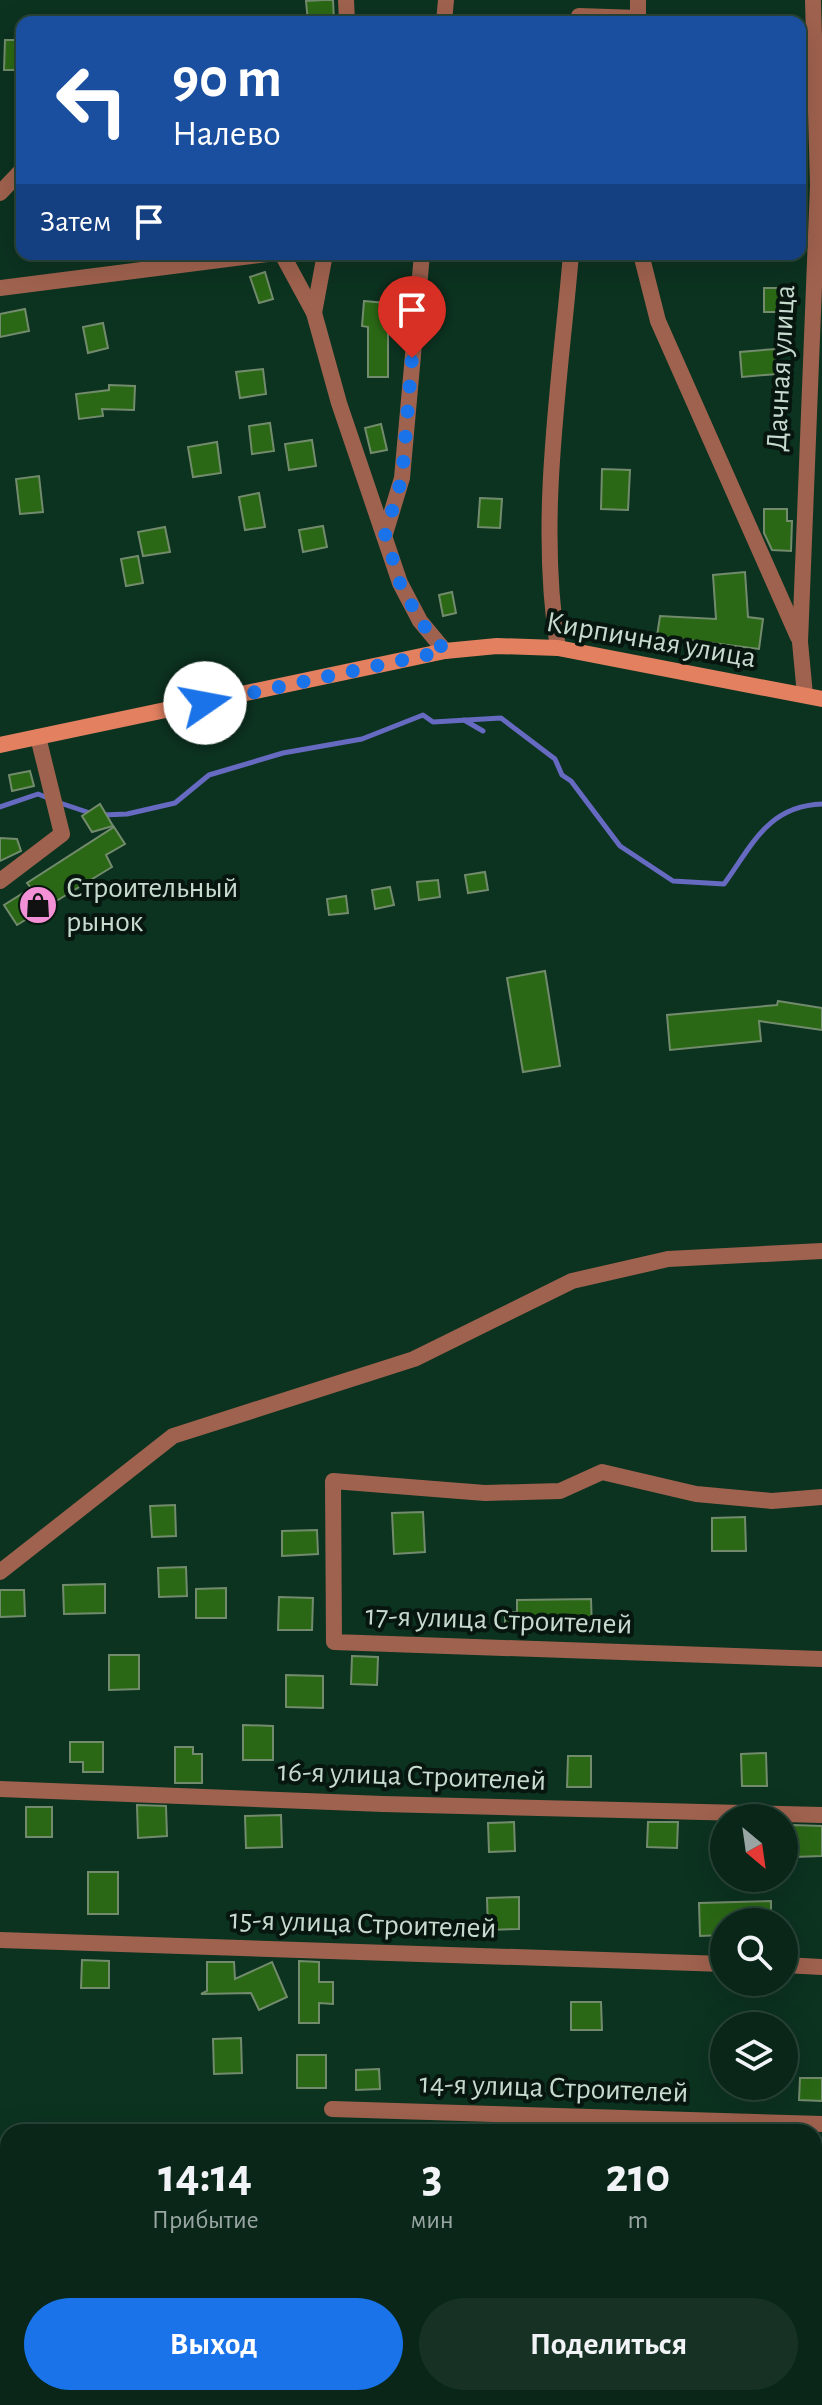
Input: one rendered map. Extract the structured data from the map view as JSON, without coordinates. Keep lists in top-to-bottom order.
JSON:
{
  "streets": {
    "main road": ["Кирпичная улица"],
    "street": [
      "Дачная улица",
      "17-я улица Строителей",
      "16-я улица Строителей",
      "15-я улица Строителей",
      "14-я улица Строителей"
    ]
  },
  "places": {
    "shop": ["Строительный рынок"]
  },
  "north": "bottom right",
  "page": {
    "turn": ["90 m", "Налево"],
    "then": "Затем",
    "eta": [
      "14:14",
      "Прибытие",
      "3",
      "мин",
      "210",
      "m"
    ],
    "buttons": ["Выход", "Поделиться"]
  }
}
